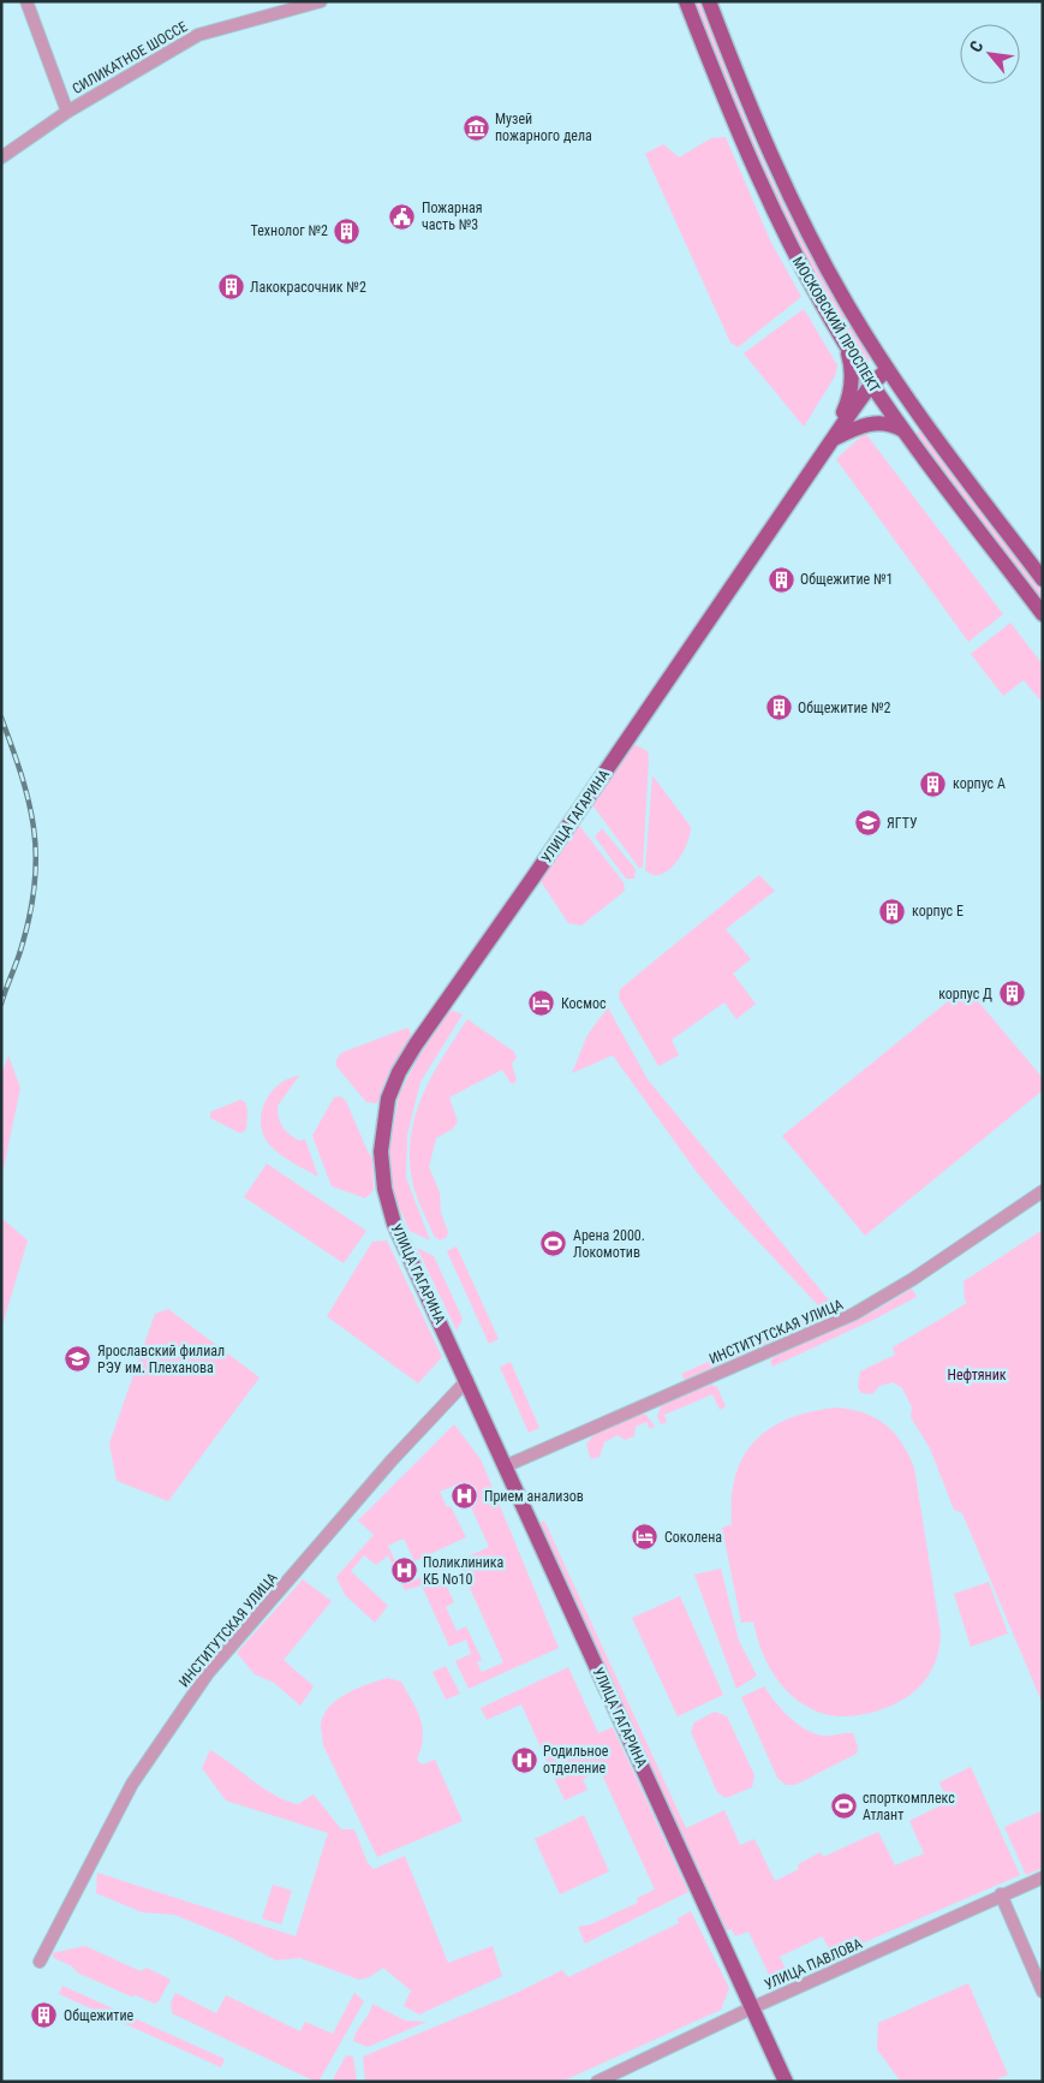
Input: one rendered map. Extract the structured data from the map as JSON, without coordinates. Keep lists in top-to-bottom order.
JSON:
{
  "streets": {
    "main road": ["МОСКОВСКИЙ ПРОСПЕКТ", "УЛИЦА ГАГАРИНА"],
    "street": ["СИЛИКАТНОЕ ШОССЕ", "ИНСТИТУТСКАЯ УЛИЦА", "УЛИЦА ПАВЛОВА"]
  },
  "crossings": [
    ["МОСКОВСКИЙ ПРОСПЕКТ", "УЛИЦА ГАГАРИНА"],
    ["УЛИЦА ГАГАРИНА", "ИНСТИТУТСКАЯ УЛИЦА"],
    ["УЛИЦА ГАГАРИНА", "УЛИЦА ПАВЛОВА"]
  ],
  "parks": ["Нефтяник"],
  "places": {
    "museum": ["Музей пожарного дела"],
    "public building": ["Пожарная часть №3"],
    "building": [
      "Технолог №2",
      "Лакокрасочник №2",
      "Общежитие №1",
      "Общежитие №2",
      "корпус А",
      "корпус Е",
      "корпус Д",
      "Общежитие"
    ],
    "school or university": ["ЯГТУ", "Ярославский филиал РЭУ им. Плеханова"],
    "hotel": ["Космос", "Соколена"],
    "sports": ["Арена 2000. Локомотив", "спорткомплекс Атлант"],
    "hospital": ["Прием анализов", "Поликлиника КБ No10", "Родильное отделение"]
  },
  "north": "top left"
}
